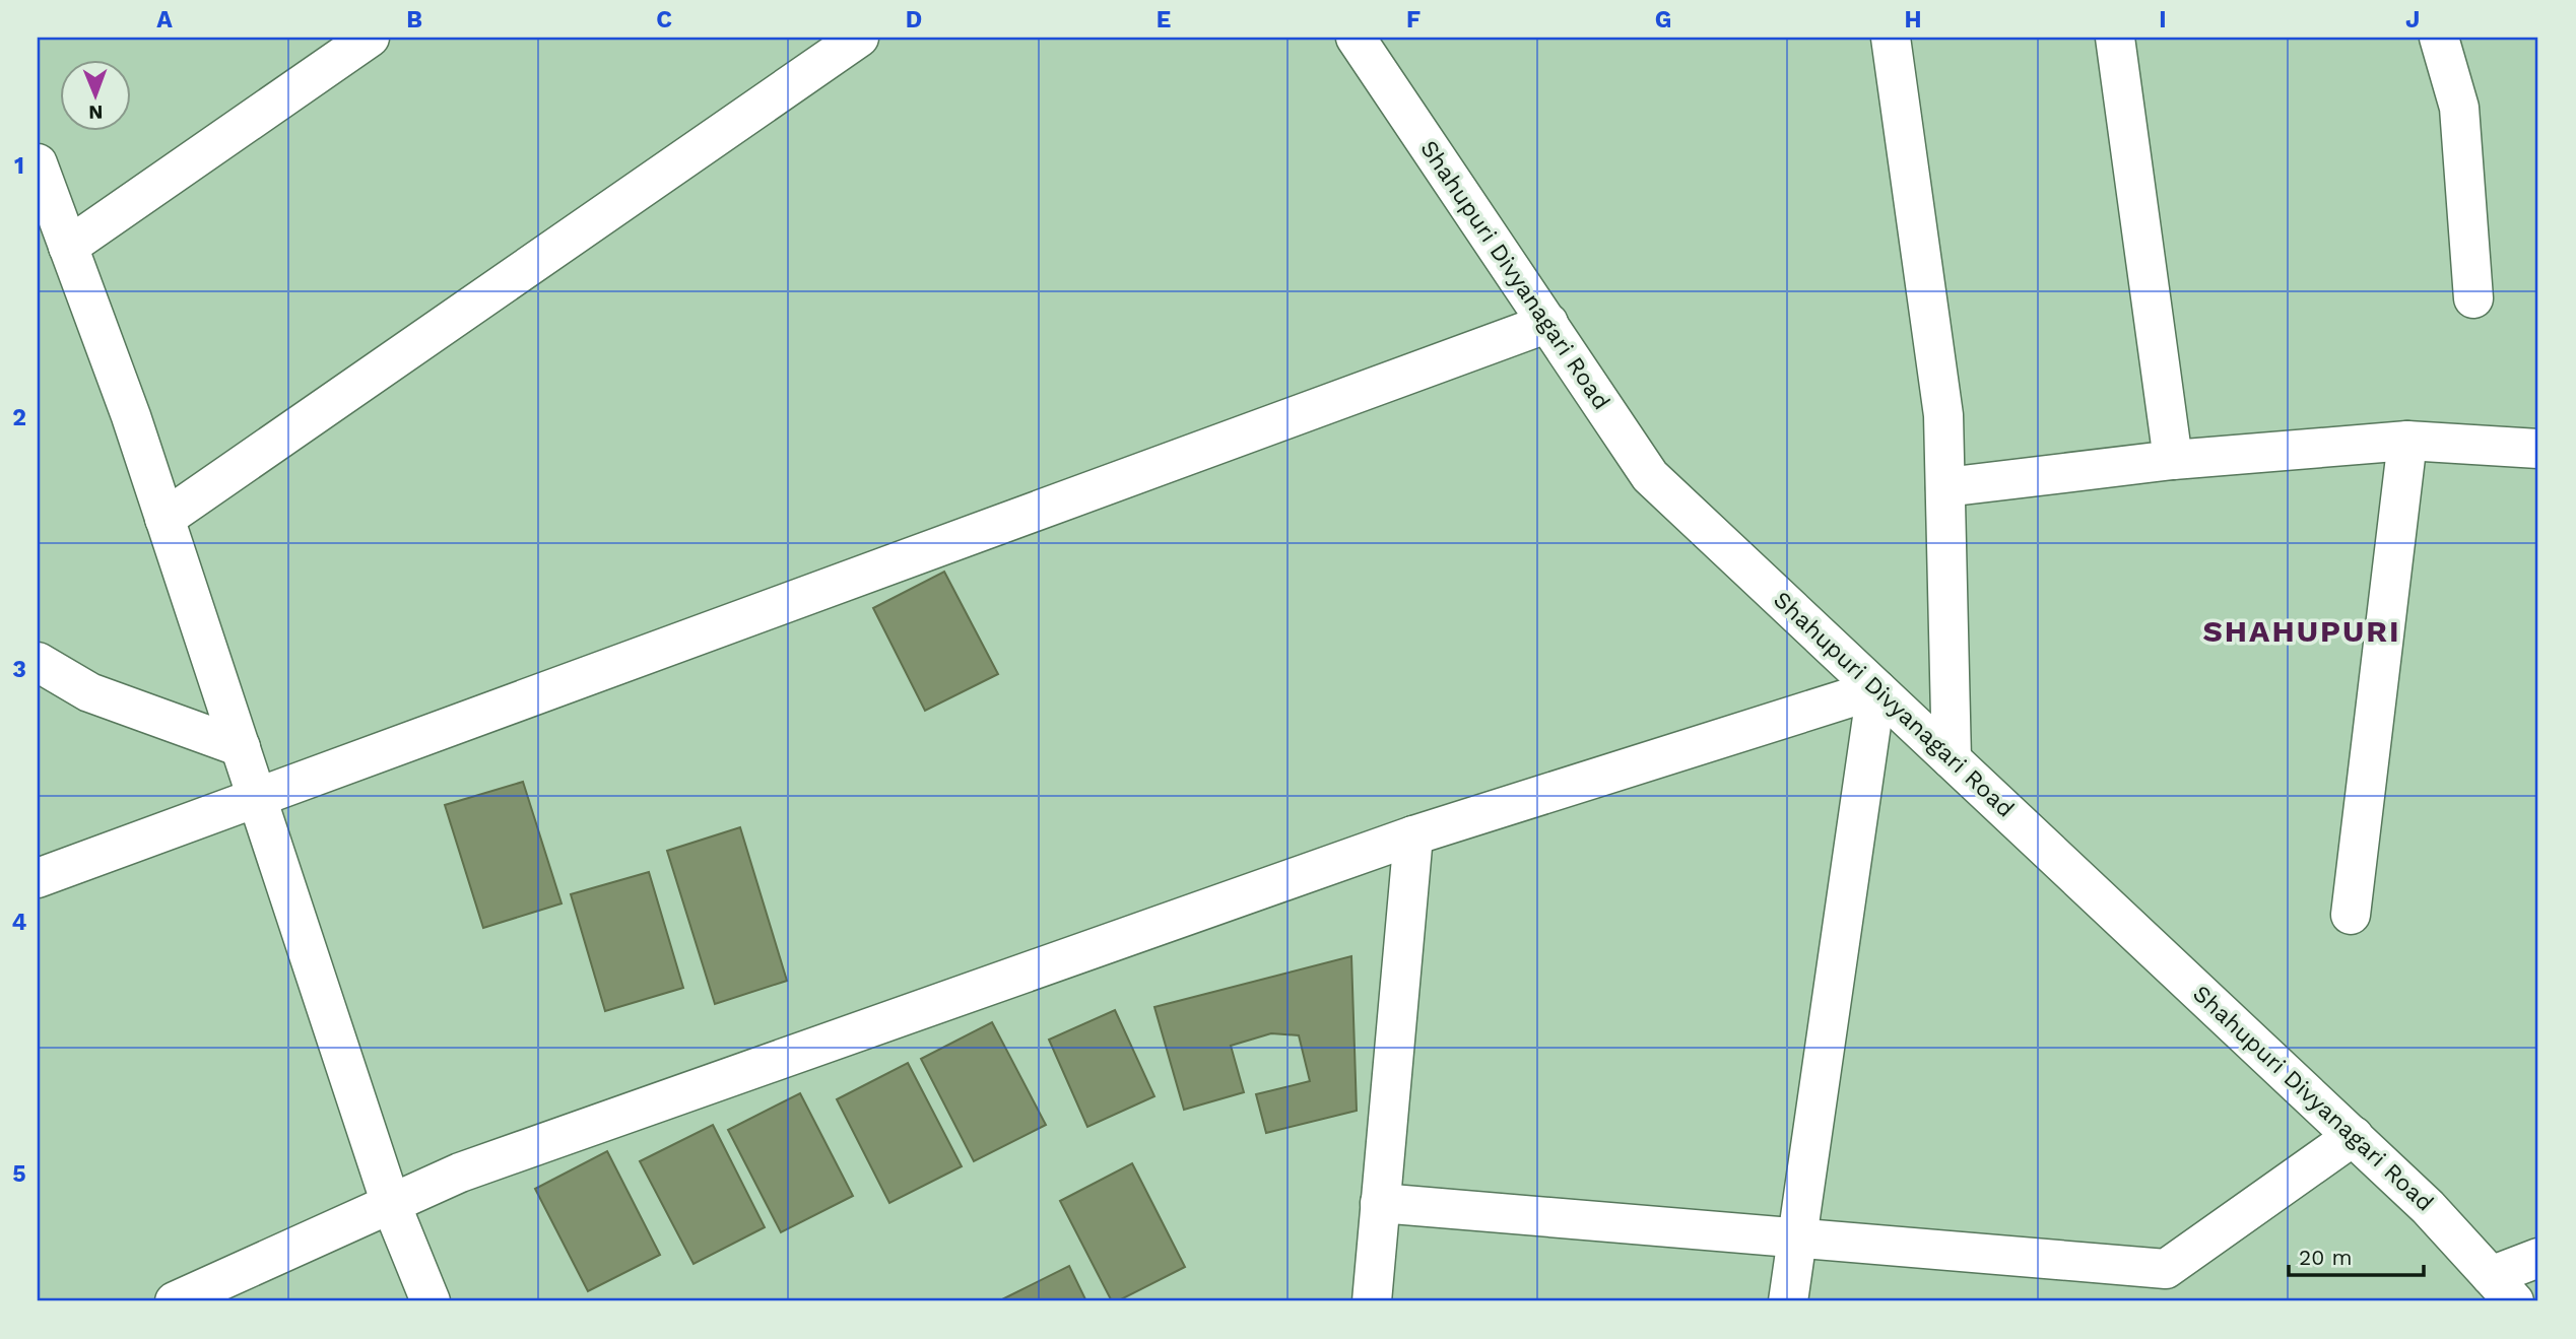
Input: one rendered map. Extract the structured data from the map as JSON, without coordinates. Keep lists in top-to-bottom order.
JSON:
{
  "streets": {
    "street": ["Shahupuri Divyanagari Road"]
  },
  "districts": ["SHAHUPURI"],
  "scale_bar": "20 m",
  "north": "bottom",
  "grid": {
    "columns": [
      "A",
      "B",
      "C",
      "D",
      "E",
      "F",
      "G",
      "H",
      "I",
      "J"
    ],
    "rows": [
      "1",
      "2",
      "3",
      "4",
      "5"
    ]
  }
}
